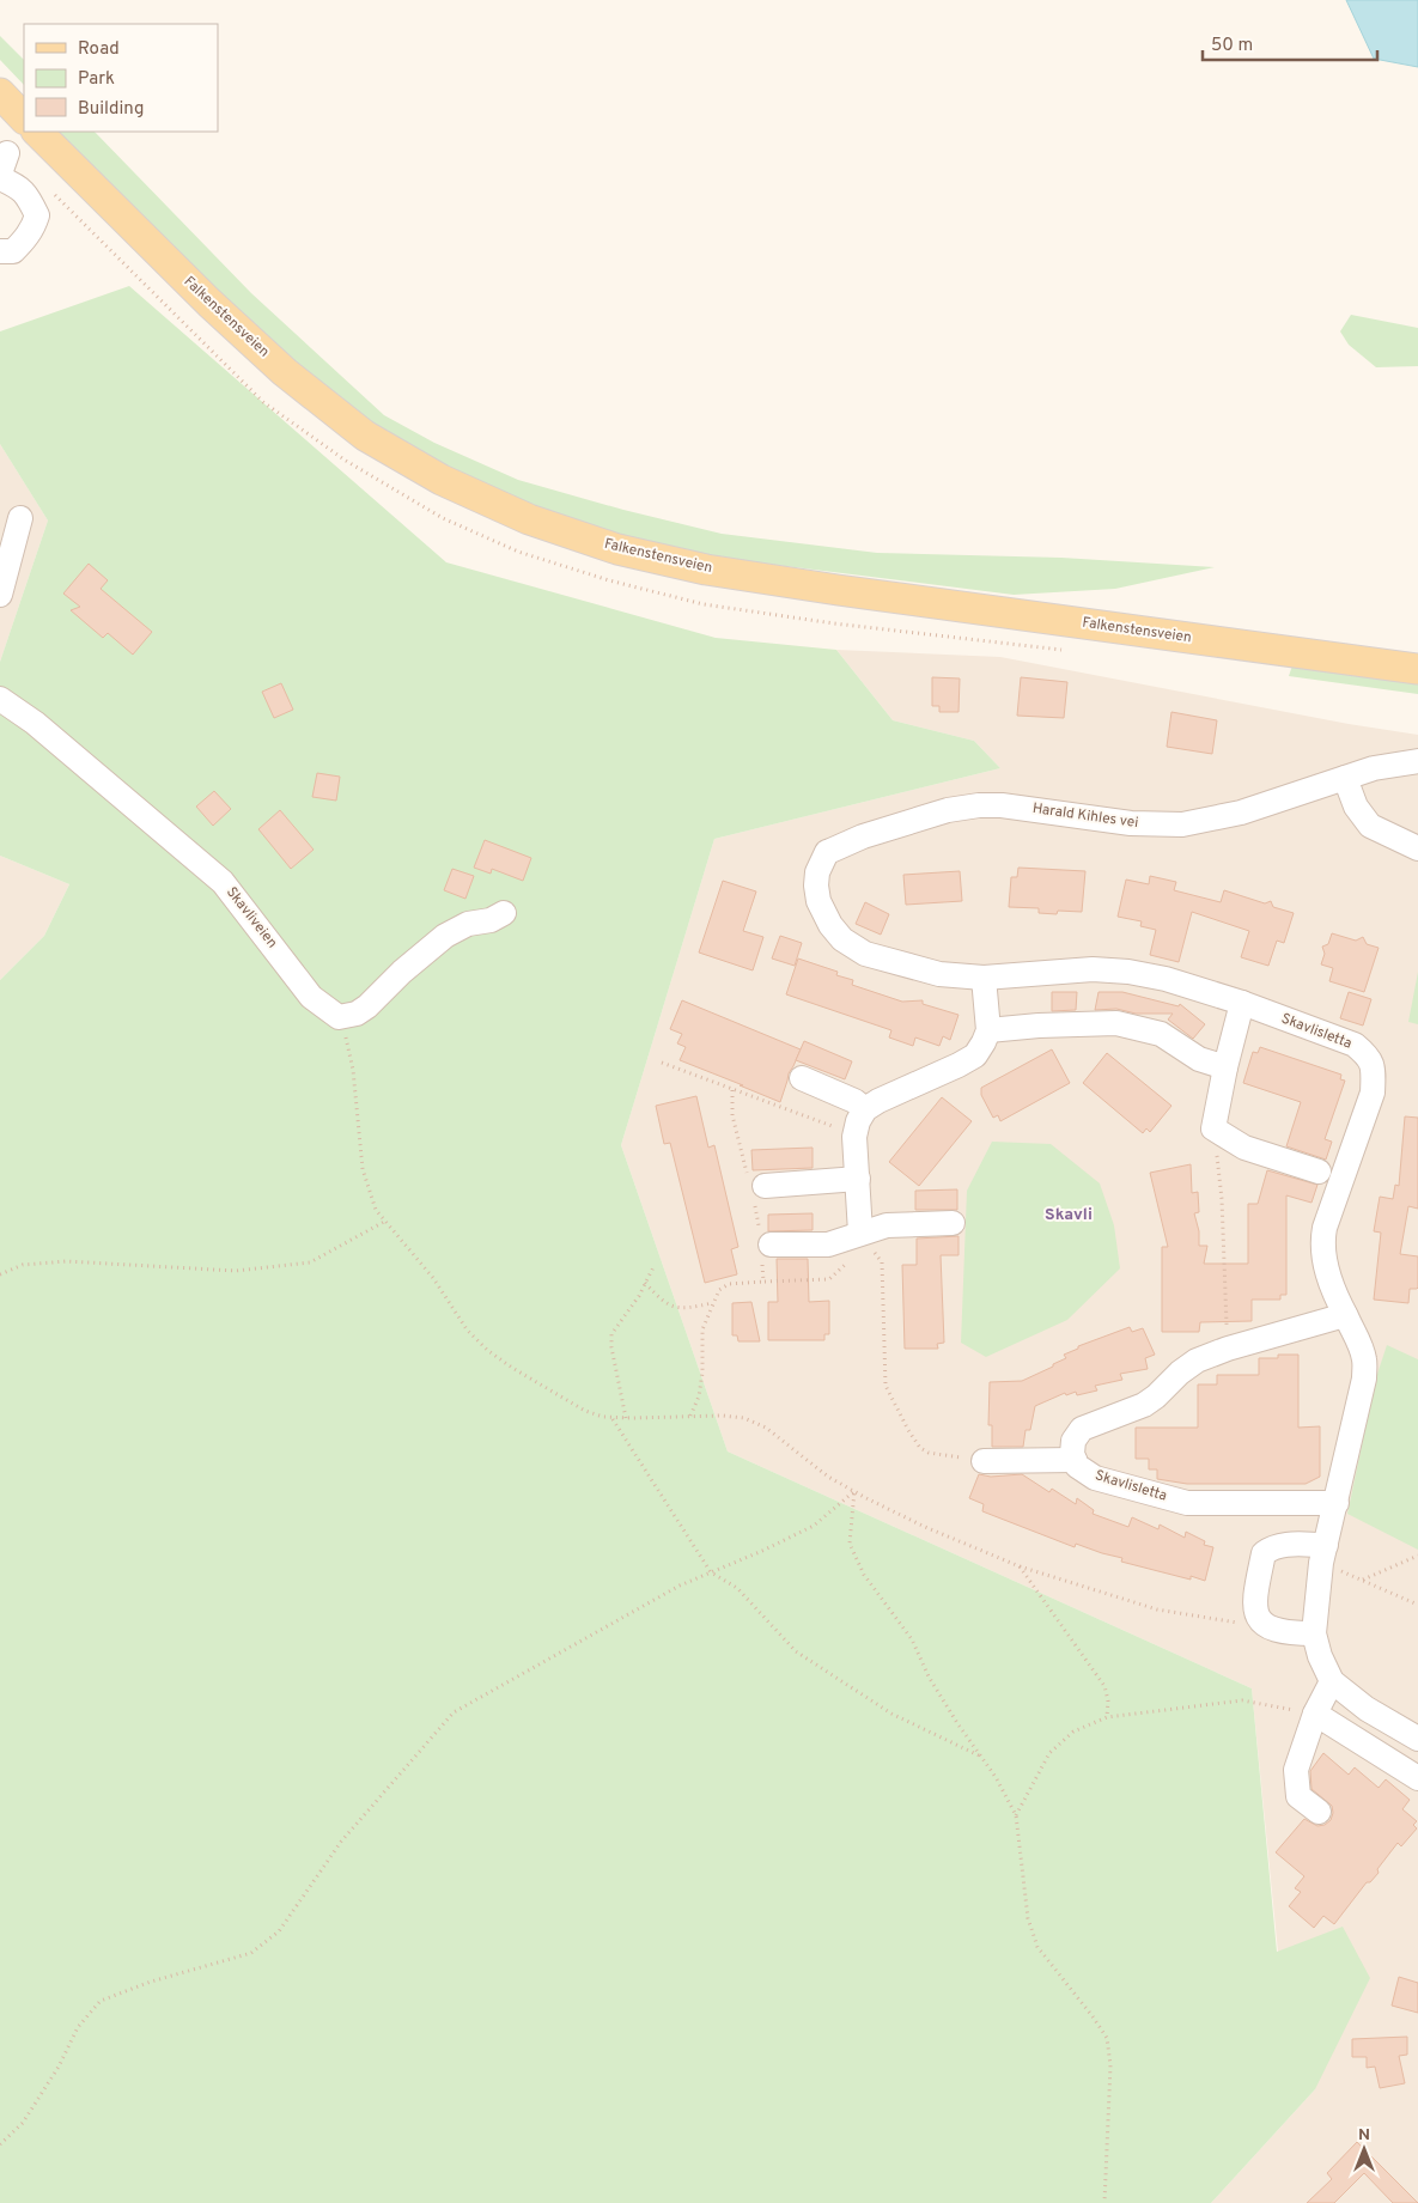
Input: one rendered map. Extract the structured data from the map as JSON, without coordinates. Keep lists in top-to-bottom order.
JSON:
{
  "streets": {
    "main road": ["Falkenstensveien"],
    "street": ["Harald Kihles vei", "Skavliveien", "Skavlisletta"]
  },
  "crossings": [
    ["Harald Kihles vei", "Skavlisletta"]
  ],
  "districts": ["Skavli"],
  "legend": ["Road", "Park", "Building"],
  "scale_bar": "50 m",
  "north": "top"
}
